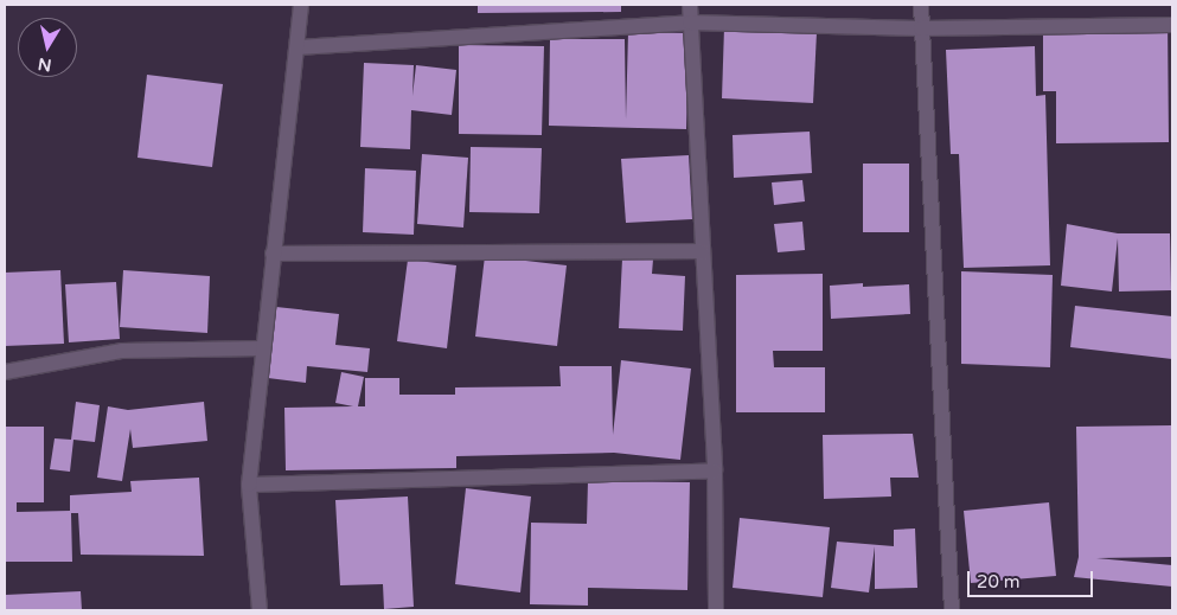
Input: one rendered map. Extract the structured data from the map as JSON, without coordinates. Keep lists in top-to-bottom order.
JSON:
{
  "scale_bar": "20 m",
  "north": "bottom"
}
